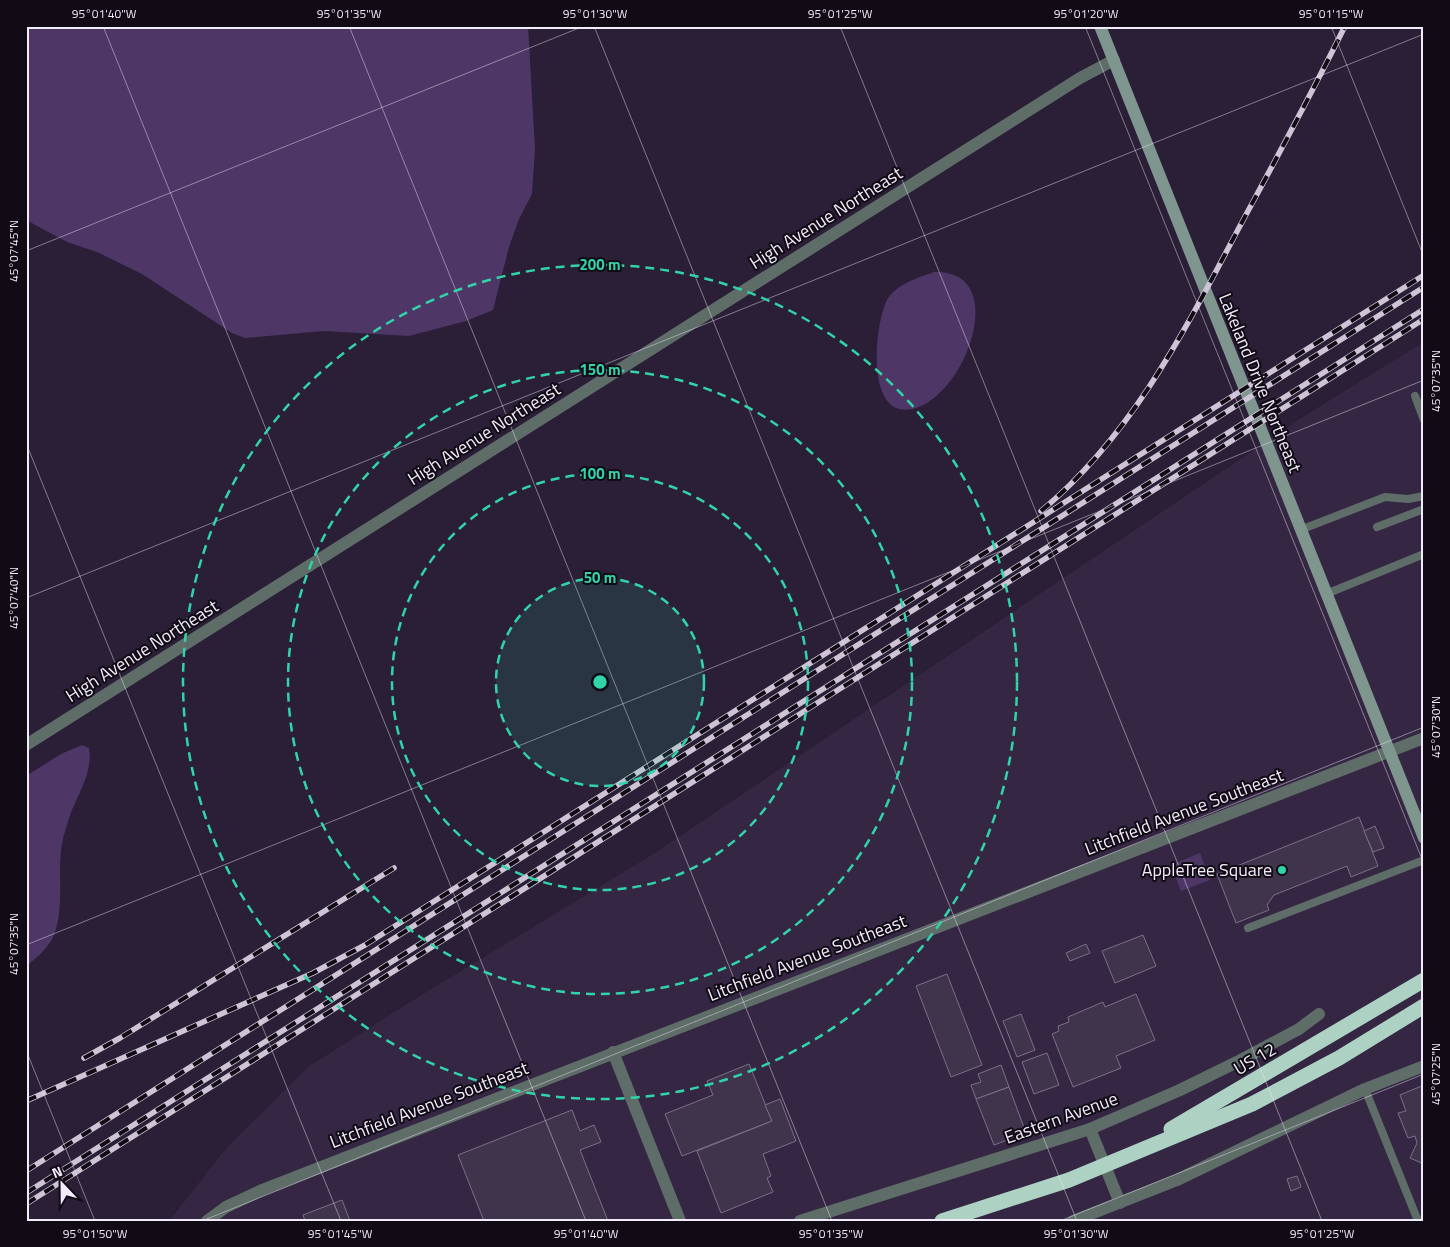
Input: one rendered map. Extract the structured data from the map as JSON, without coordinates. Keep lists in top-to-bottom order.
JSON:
{
  "streets": {
    "highway": ["US 12"],
    "main road": ["Lakeland Drive Northeast"],
    "street": ["High Avenue Northeast", "Litchfield Avenue Southeast", "Eastern Avenue"]
  },
  "crossings": [
    ["High Avenue Northeast", "Lakeland Drive Northeast"],
    ["Lakeland Drive Northeast", "Litchfield Avenue Southeast"]
  ],
  "places": ["AppleTree Square"],
  "north": "top",
  "coordinates": [
    "95°01'40\"W",
    "95°01'35\"W",
    "95°01'30\"W",
    "95°01'25\"W",
    "95°01'20\"W",
    "95°01'15\"W",
    "45°07'45\"N",
    "45°07'35\"N",
    "45°07'40\"N",
    "45°07'30\"N",
    "45°07'25\"N",
    "95°01'50\"W",
    "95°01'45\"W"
  ],
  "rings": [
    "200 m",
    "150 m",
    "100 m",
    "50 m"
  ]
}
